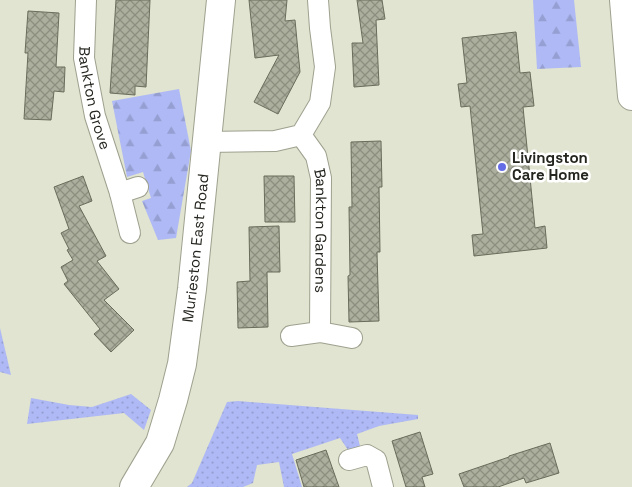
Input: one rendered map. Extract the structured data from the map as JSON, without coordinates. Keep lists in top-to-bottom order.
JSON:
{
  "streets": {
    "street": ["Bankton Grove", "Bankton Gardens", "Murieston East Road"]
  },
  "places": ["Livingston Care Home"]
}
